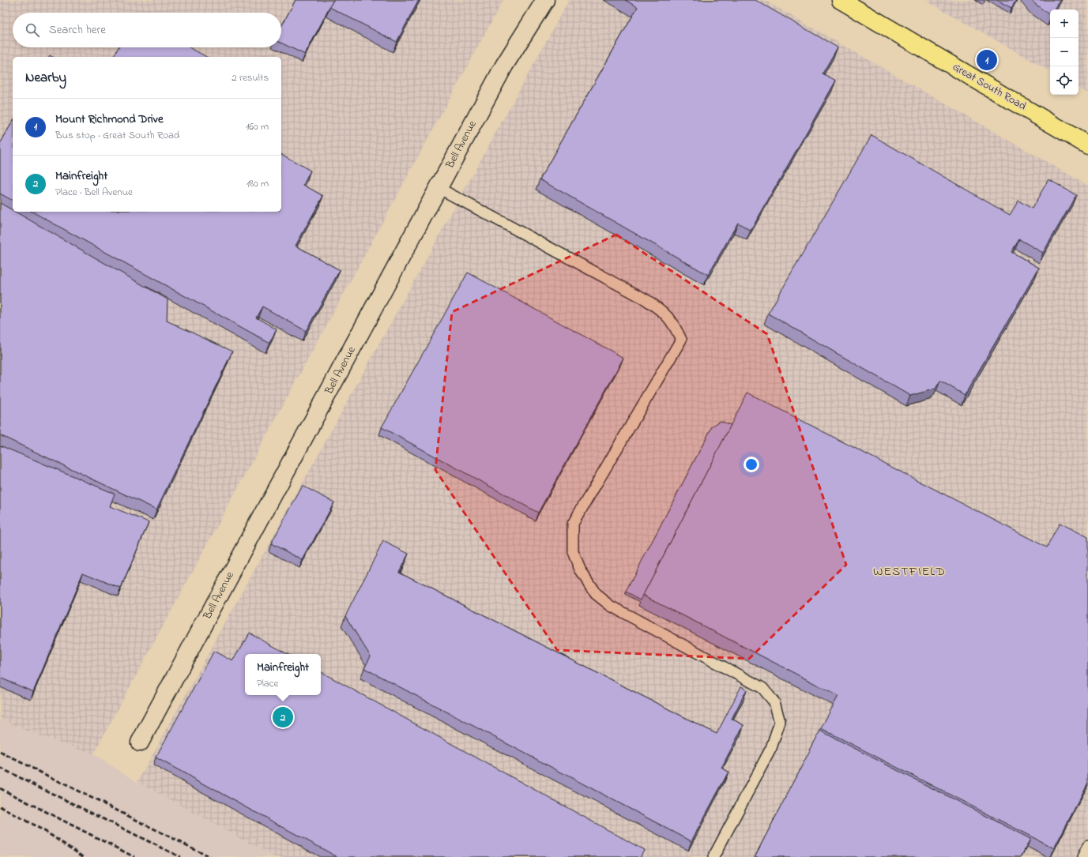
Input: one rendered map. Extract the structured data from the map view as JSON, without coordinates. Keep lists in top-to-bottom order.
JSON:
{
  "streets": {
    "main road": ["Great South Road"],
    "street": ["Bell Avenue"]
  },
  "districts": ["WESTFIELD"],
  "page": {
    "map_buttons": ["+", "−"],
    "search": "Search here",
    "pins": ["1", "2"],
    "heading": ["Nearby", "2 results"],
    "list": [
      {
        "mark": "1",
        "name": "Mount Richmond Drive",
        "note": "Bus stop · Great South Road",
        "value": "160 m"
      },
      {
        "mark": "2",
        "name": "Mainfreight",
        "note": "Place · Bell Avenue",
        "value": "180 m"
      }
    ],
    "popup": ["Mainfreight", "Place"]
  }
}
